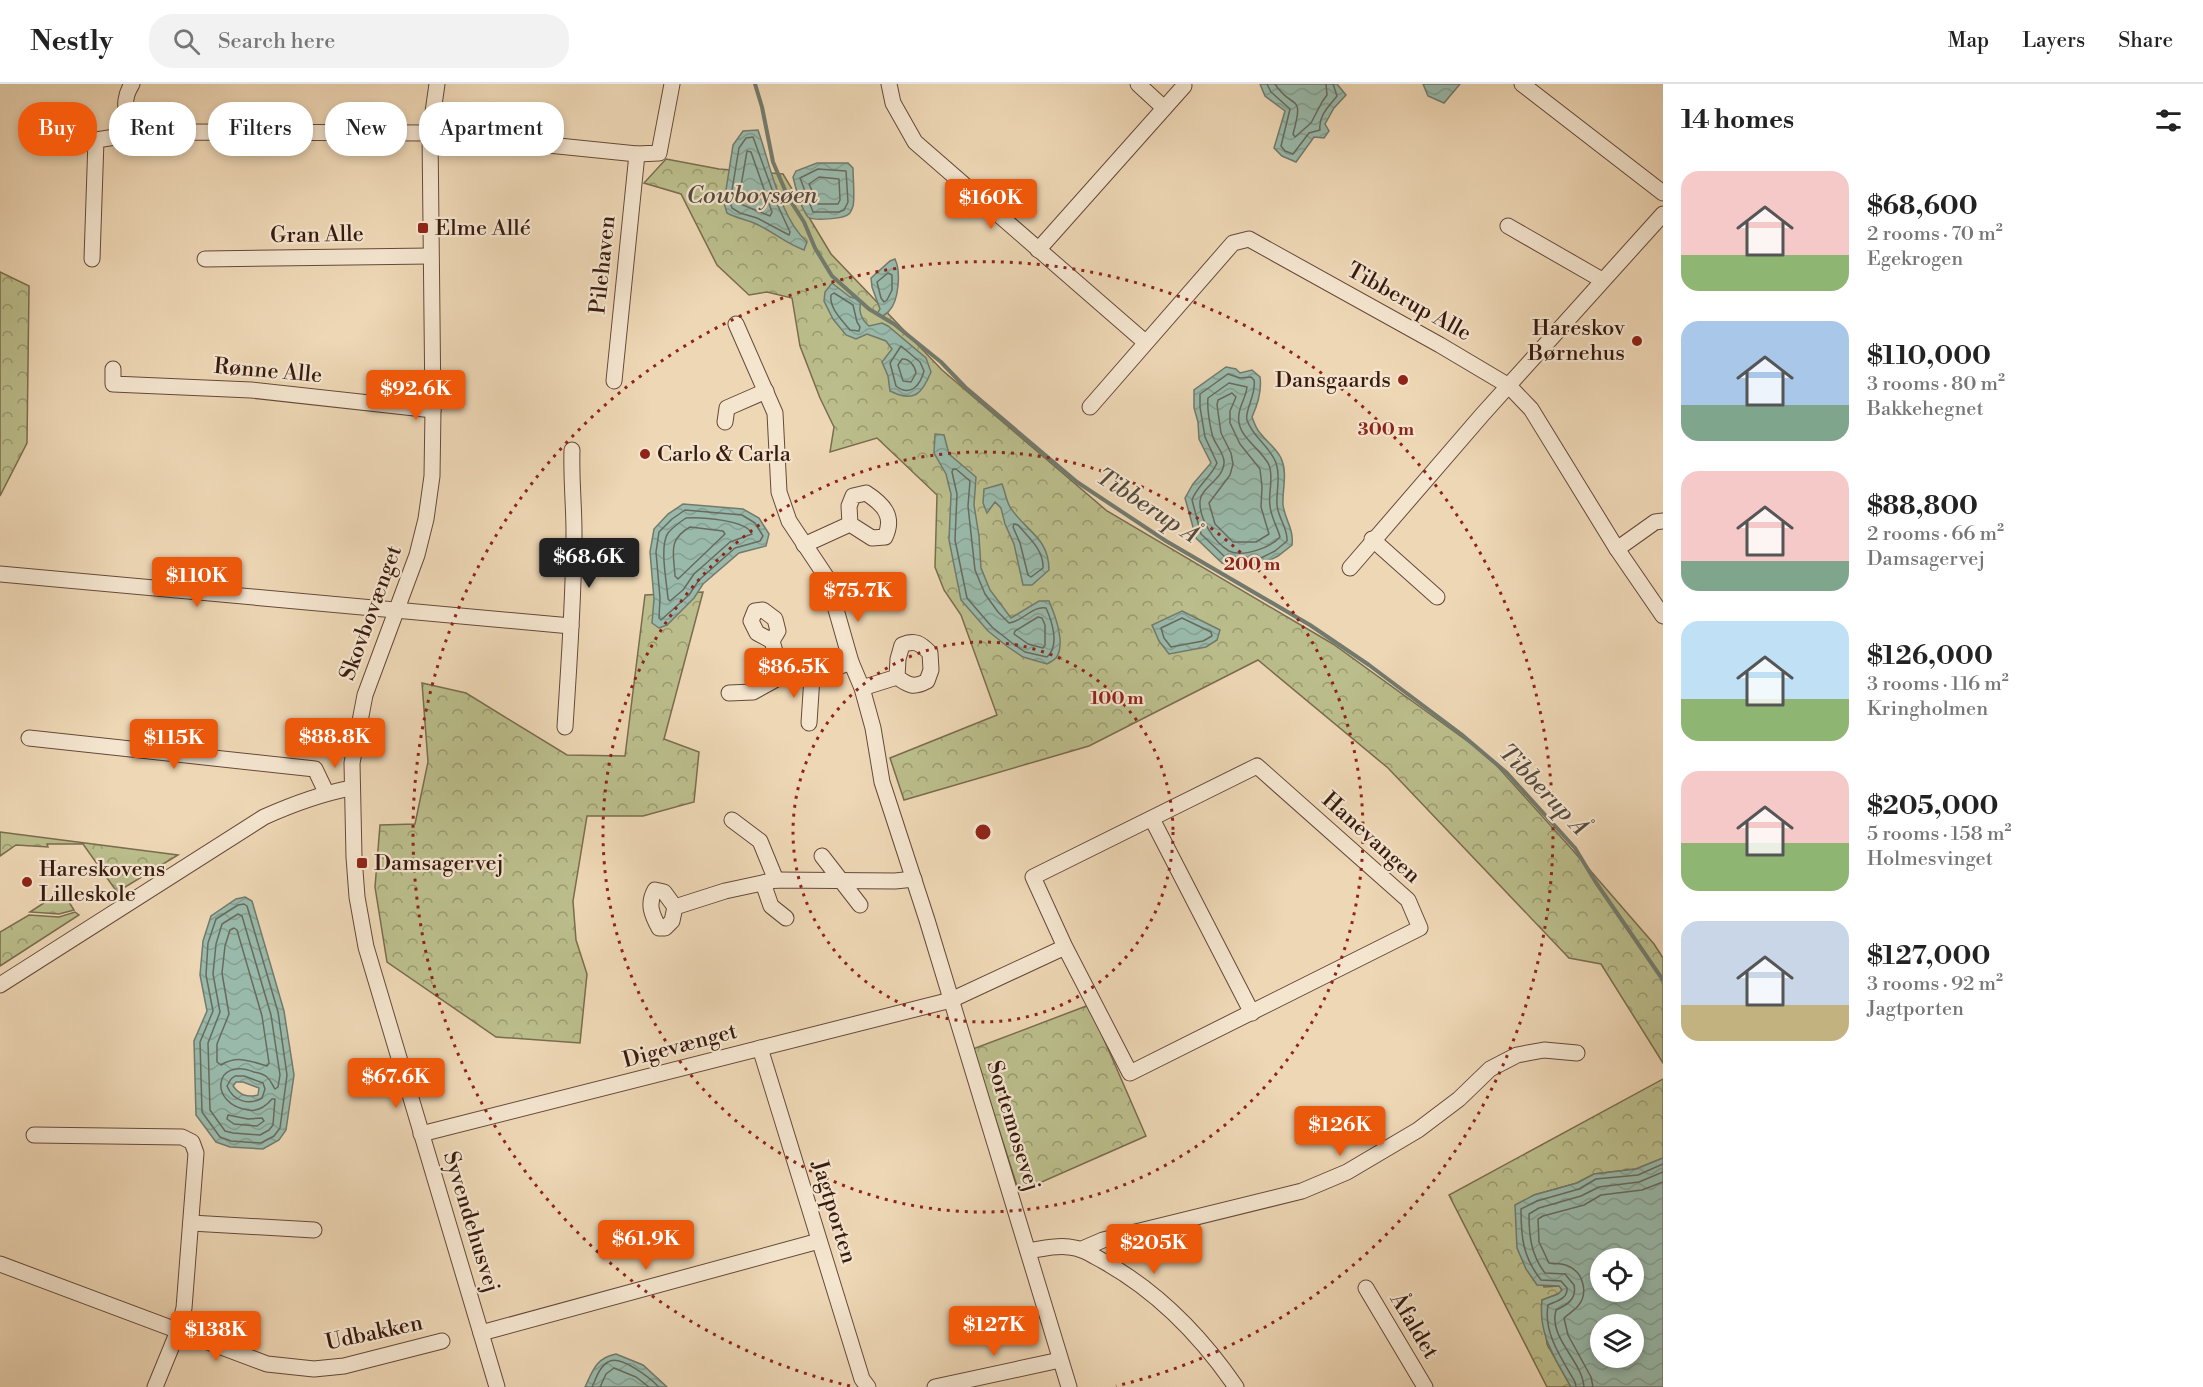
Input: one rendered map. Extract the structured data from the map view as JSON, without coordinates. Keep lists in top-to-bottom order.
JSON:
{
  "streets": {
    "street": [
      "Gran Alle",
      "Pilehaven",
      "Tibberup Alle",
      "Rønne Alle",
      "Skovbovænget",
      "Hanevangen",
      "Digevænget",
      "Sortemosevej",
      "Jagtporten",
      "Syvendehusvej",
      "Åfaldet",
      "Udbakken"
    ]
  },
  "crossings": [
    ["Gran Alle", "Skovbovænget"],
    ["Rønne Alle", "Skovbovænget"],
    ["Skovbovænget", "Syvendehusvej"],
    ["Digevænget", "Sortemosevej"],
    ["Digevænget", "Jagtporten"],
    ["Digevænget", "Syvendehusvej"]
  ],
  "water": ["Cowboysøen", "Tibberup Å"],
  "places": {
    "transit": ["Elme Allé", "Damsagervej"],
    "other": [
      "Hareskov Børnehus",
      "Dansgaards",
      "Carlo & Carla",
      "Hareskovens Lilleskole"
    ]
  },
  "page": {
    "header": "Nestly",
    "search": "Search here",
    "nav": ["Map", "Layers", "Share"],
    "heading": "14 homes",
    "chip": [
      "Buy",
      "Rent",
      "Filters",
      "New",
      "Apartment"
    ],
    "list": [
      {
        "name": "$68,600",
        "note": "2 rooms · 70 m² · Egekrogen"
      },
      {
        "name": "$110,000",
        "note": "3 rooms · 80 m² · Bakkehegnet"
      },
      {
        "name": "$88,800",
        "note": "2 rooms · 66 m² · Damsagervej"
      },
      {
        "name": "$126,000",
        "note": "3 rooms · 116 m² · Kringholmen"
      },
      {
        "name": "$205,000",
        "note": "5 rooms · 158 m² · Holmesvinget"
      },
      {
        "name": "$127,000",
        "note": "3 rooms · 92 m² · Jagtporten"
      }
    ],
    "price": [
      "$160K",
      "$92.6K",
      "$68.6K",
      "$110K",
      "$75.7K",
      "$86.5K",
      "$88.8K",
      "$115K",
      "$67.6K",
      "$126K",
      "$61.9K",
      "$205K",
      "$127K",
      "$138K"
    ]
  },
  "rings": ["300 m", "200 m", "100 m"]
}
